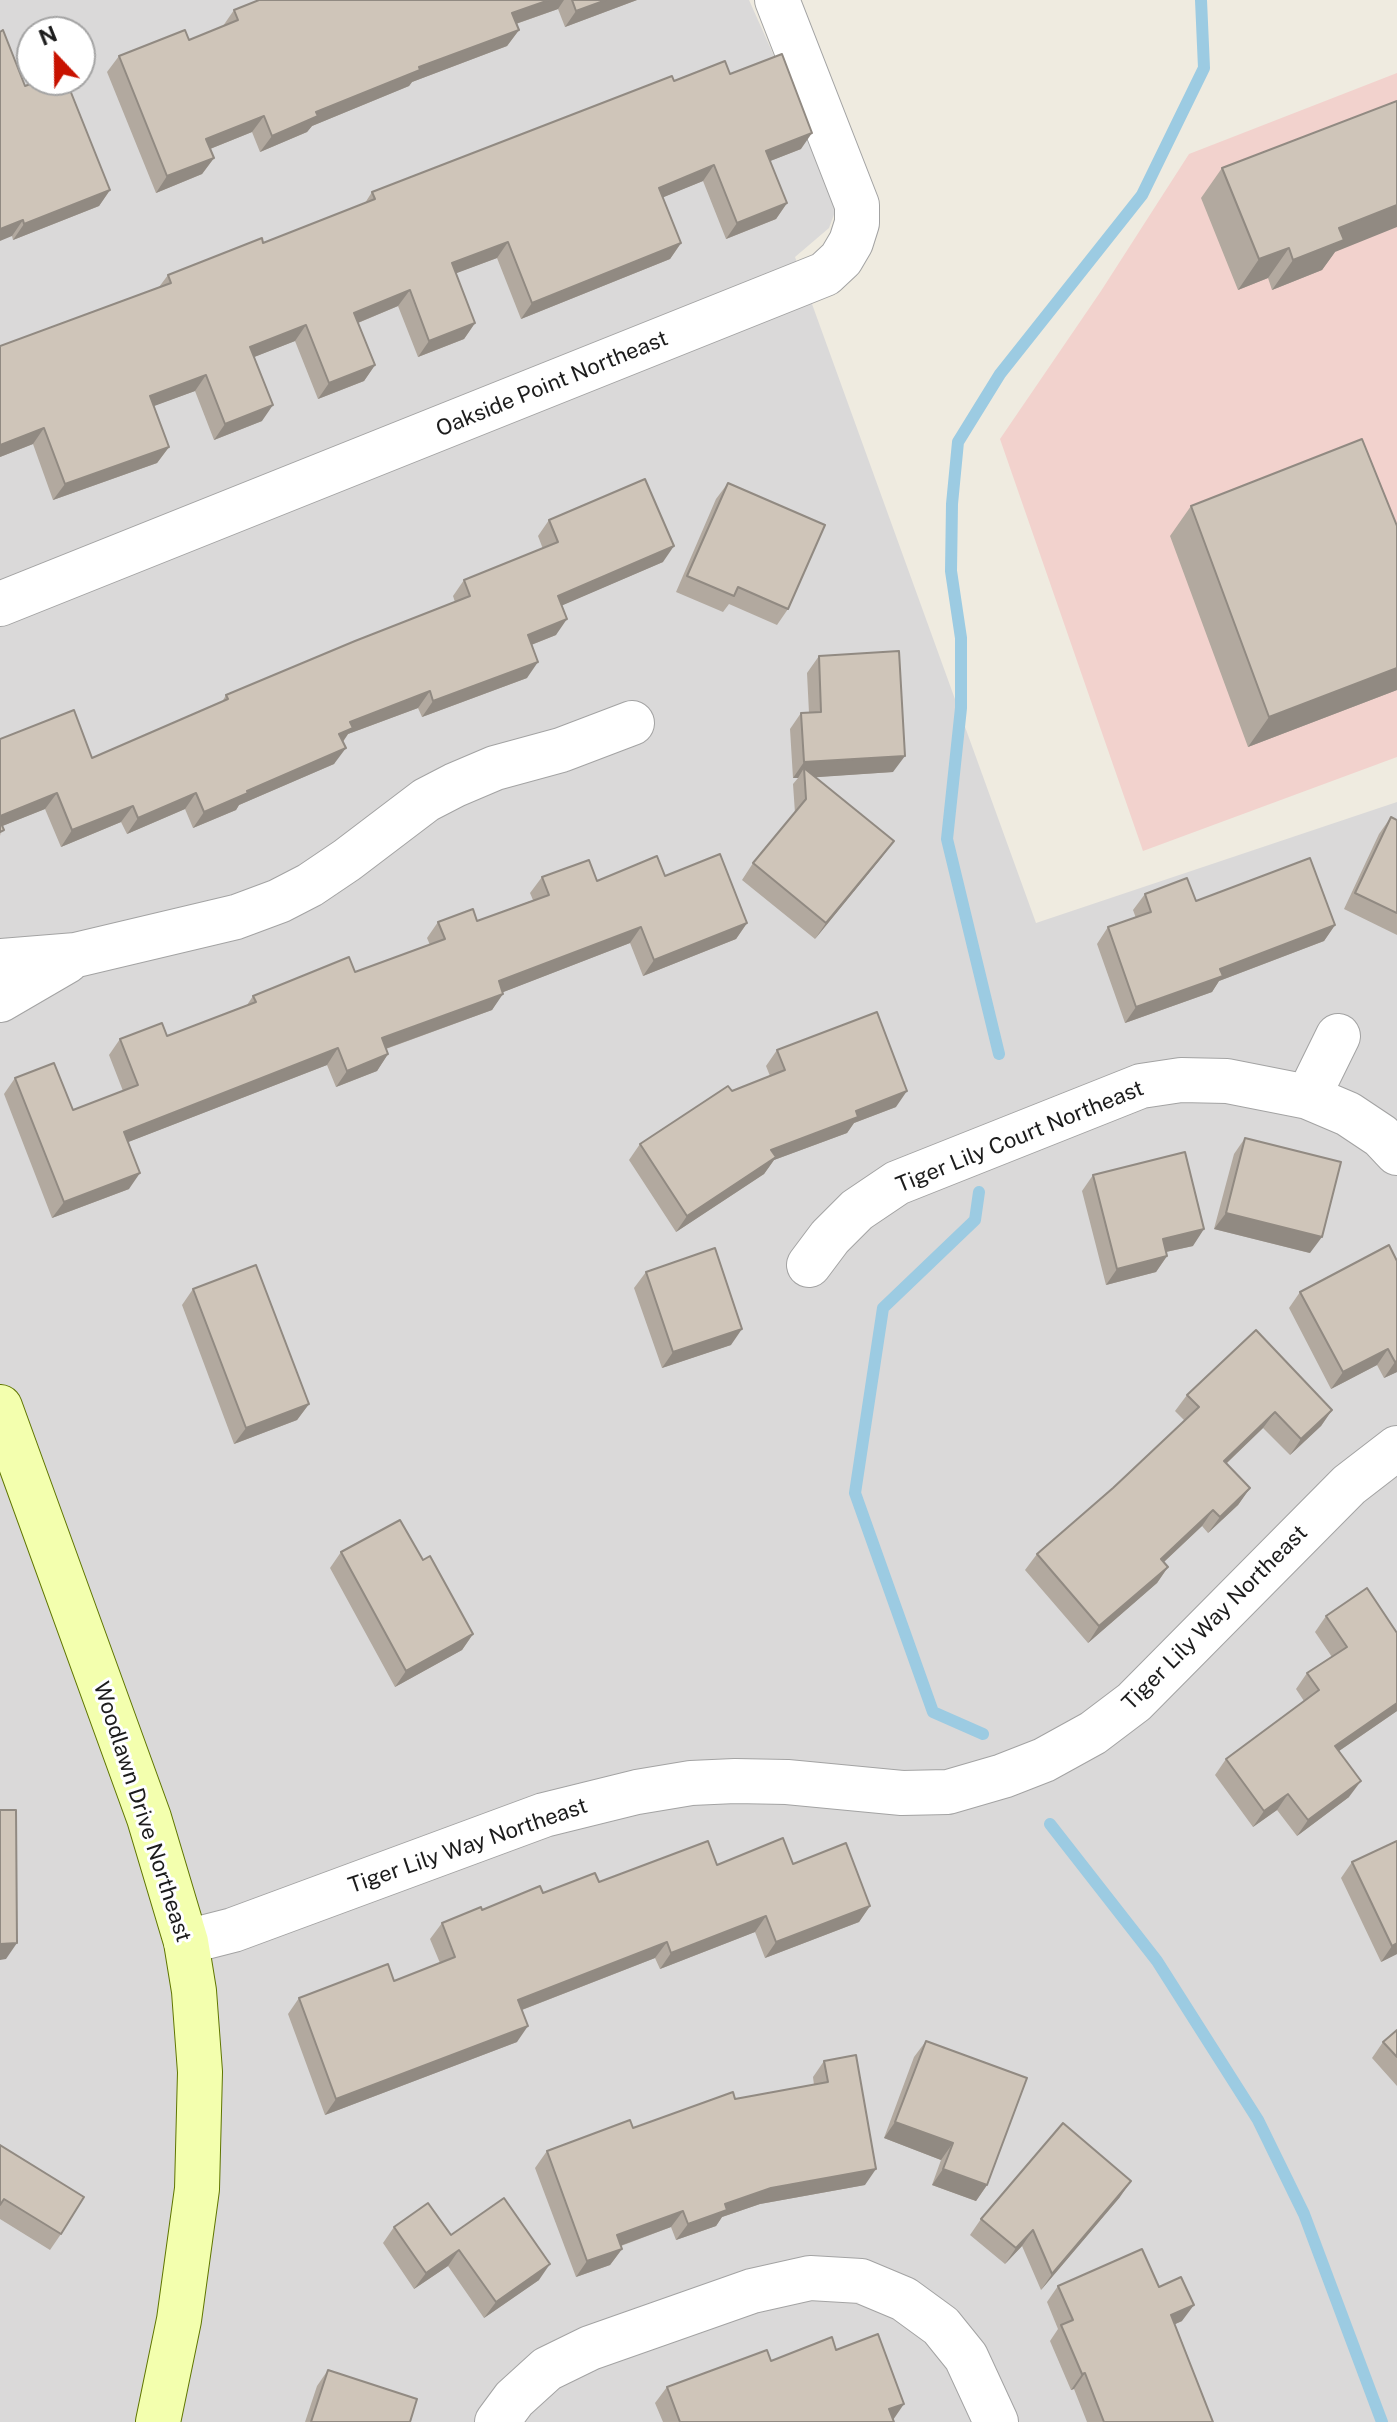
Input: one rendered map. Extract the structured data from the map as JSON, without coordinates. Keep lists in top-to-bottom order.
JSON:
{
  "streets": {
    "street": [
      "Oakside Point Northeast",
      "Tiger Lily Court Northeast",
      "Tiger Lily Way Northeast",
      "Woodlawn Drive Northeast"
    ]
  },
  "crossings": [
    ["Tiger Lily Way Northeast", "Woodlawn Drive Northeast"]
  ],
  "north": "top"
}
